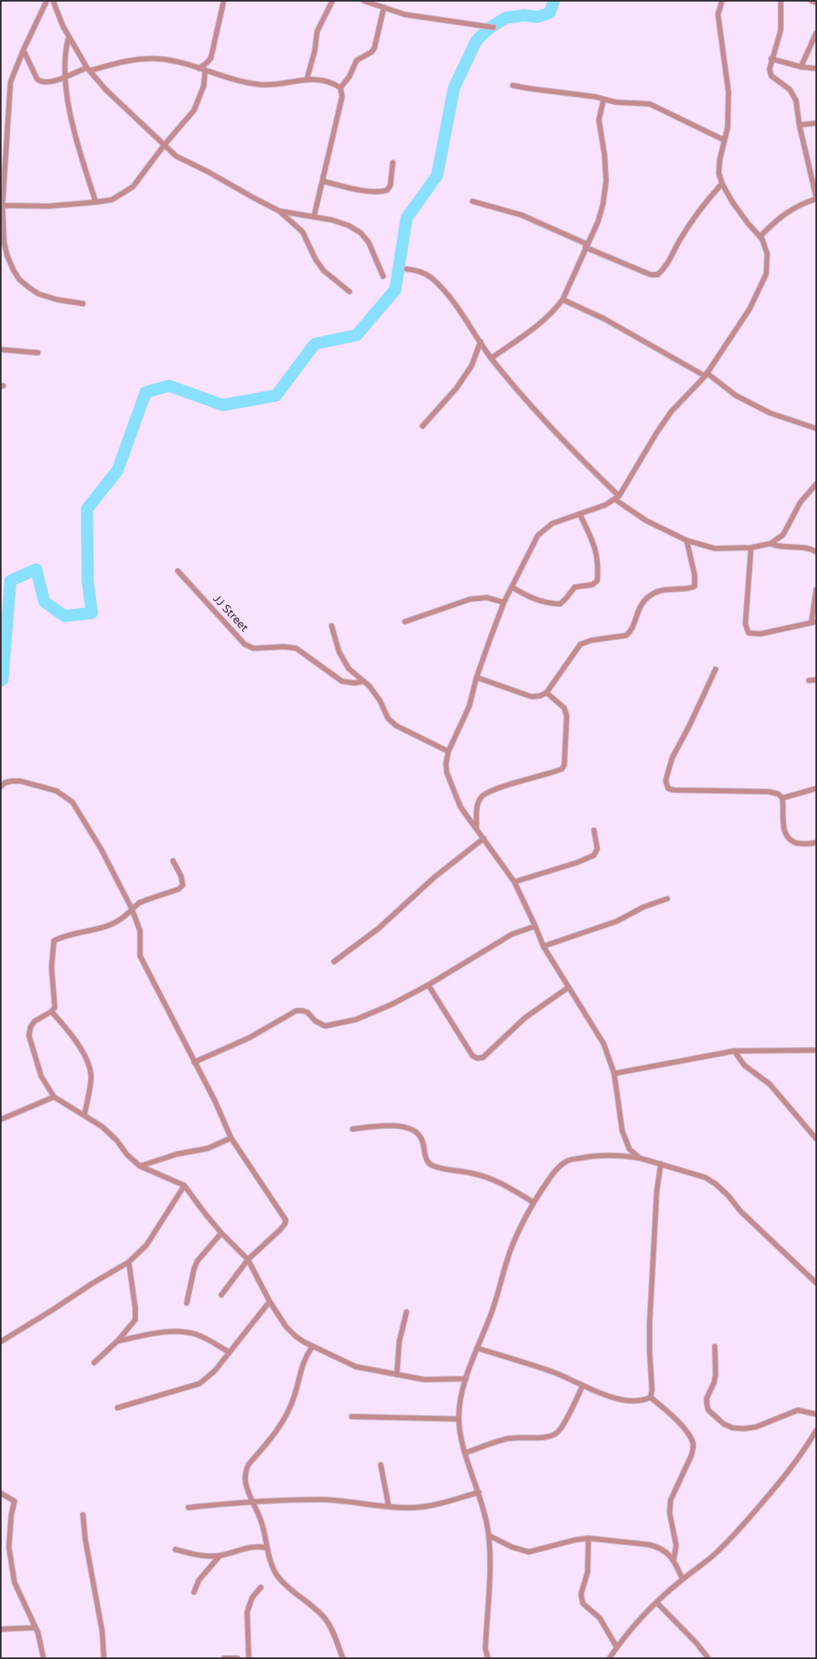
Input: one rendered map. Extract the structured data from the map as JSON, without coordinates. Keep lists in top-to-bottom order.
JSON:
{
  "streets": {
    "street": ["JJ Street"]
  }
}
